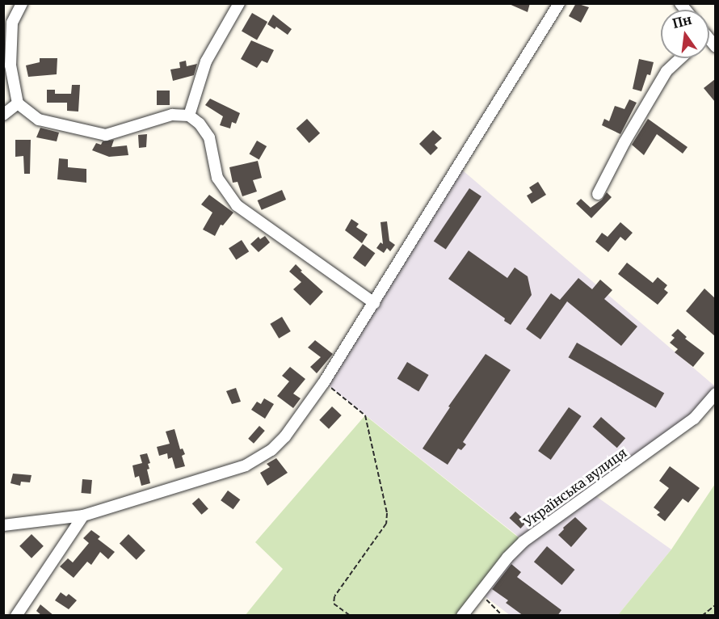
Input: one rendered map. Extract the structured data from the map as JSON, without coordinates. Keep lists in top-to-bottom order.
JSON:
{
  "streets": {
    "street": ["Українська вулиця"]
  },
  "north": "top"
}
